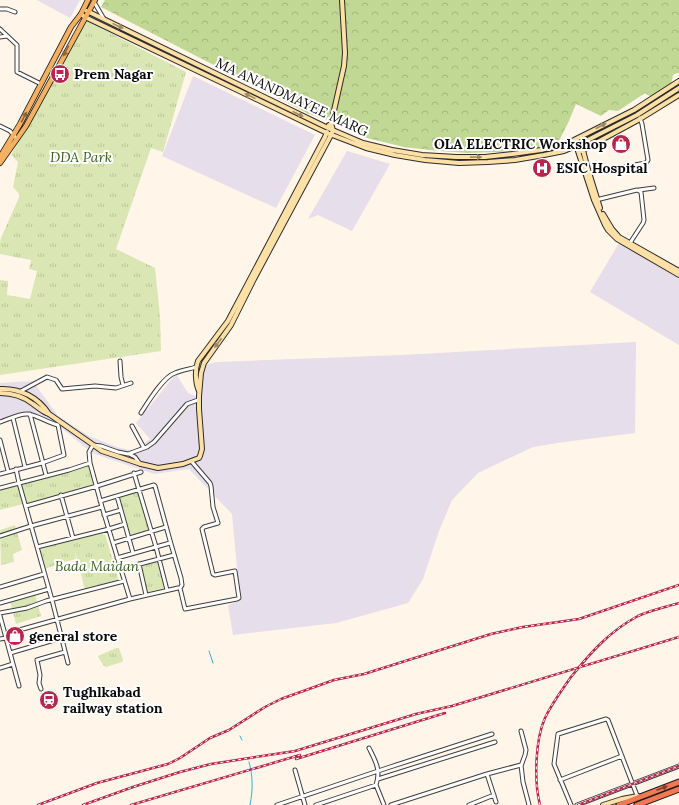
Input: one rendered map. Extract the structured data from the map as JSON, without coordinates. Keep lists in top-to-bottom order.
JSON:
{
  "streets": {
    "street": ["MA ANANDMAYEE MARG"]
  },
  "parks": ["DDA Park", "Bada Maidan"],
  "places": {
    "bus stop": ["Prem Nagar"],
    "shop": ["OLA ELECTRIC Workshop", "general store"],
    "hospital": ["ESIC Hospital"],
    "station": ["Tughlkabad railway station"]
  }
}
